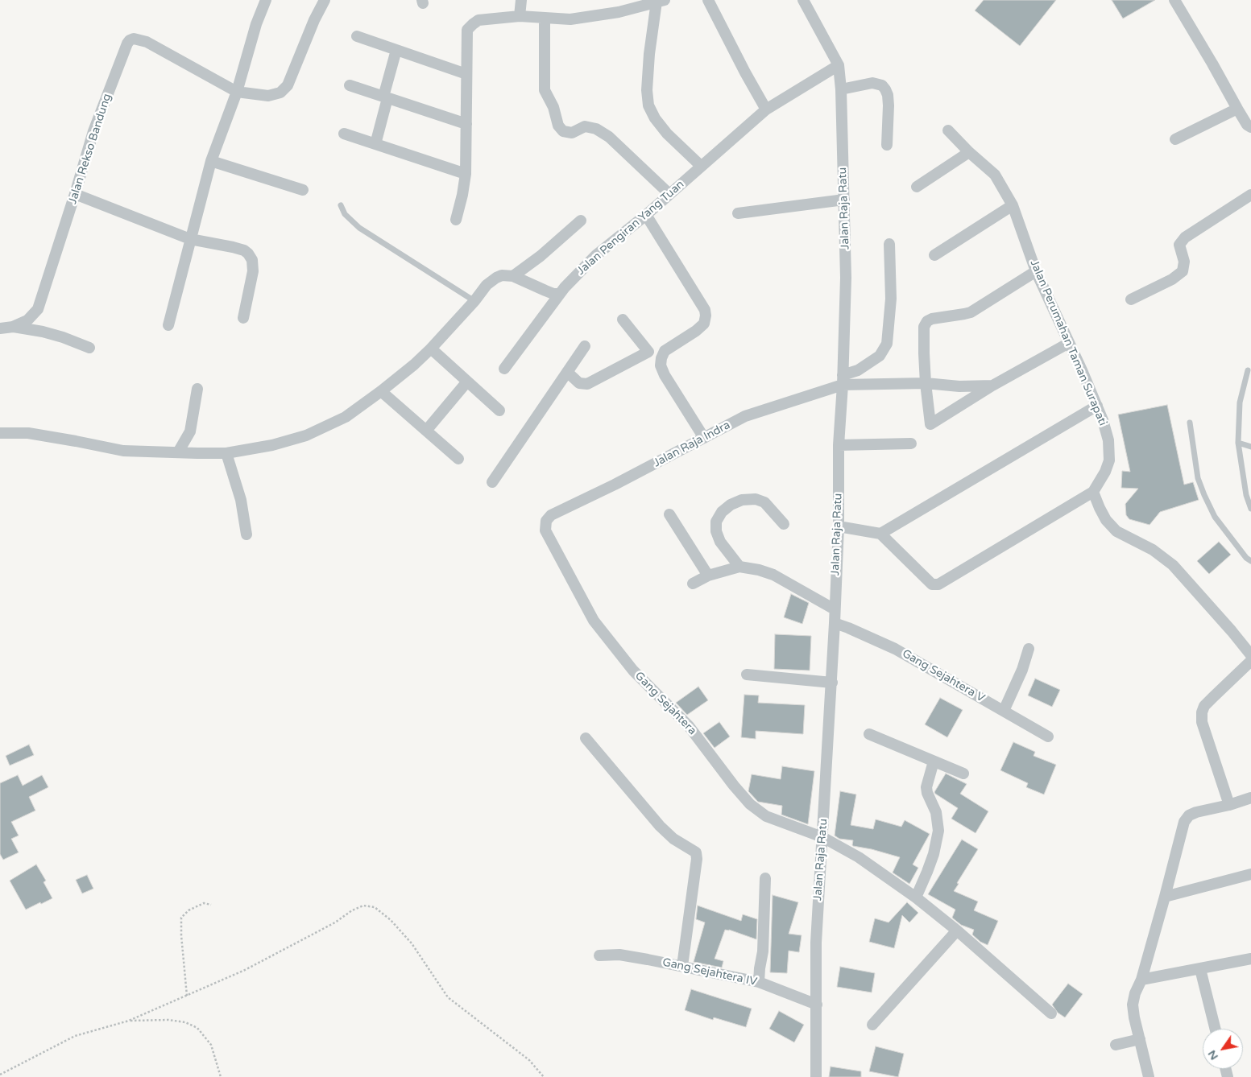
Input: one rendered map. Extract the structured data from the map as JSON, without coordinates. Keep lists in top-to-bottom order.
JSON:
{
  "streets": {
    "street": [
      "Jalan Rekso Bandung",
      "Jalan Raja Ratu",
      "Jalan Pengiran Yang Tuan",
      "Jalan Perumahan Taman Surapati",
      "Jalan Raja Indra",
      "Gang Sejahtera V",
      "Gang Sejahtera",
      "Gang Sejahtera IV"
    ]
  },
  "crossings": [
    ["Jalan Raja Ratu", "Jalan Pengiran Yang Tuan"],
    ["Jalan Raja Ratu", "Jalan Raja Indra"],
    ["Jalan Raja Ratu", "Gang Sejahtera V"],
    ["Jalan Raja Ratu", "Gang Sejahtera"],
    ["Jalan Raja Ratu", "Gang Sejahtera IV"],
    ["Jalan Raja Indra", "Gang Sejahtera"]
  ],
  "north": "bottom left"
}
